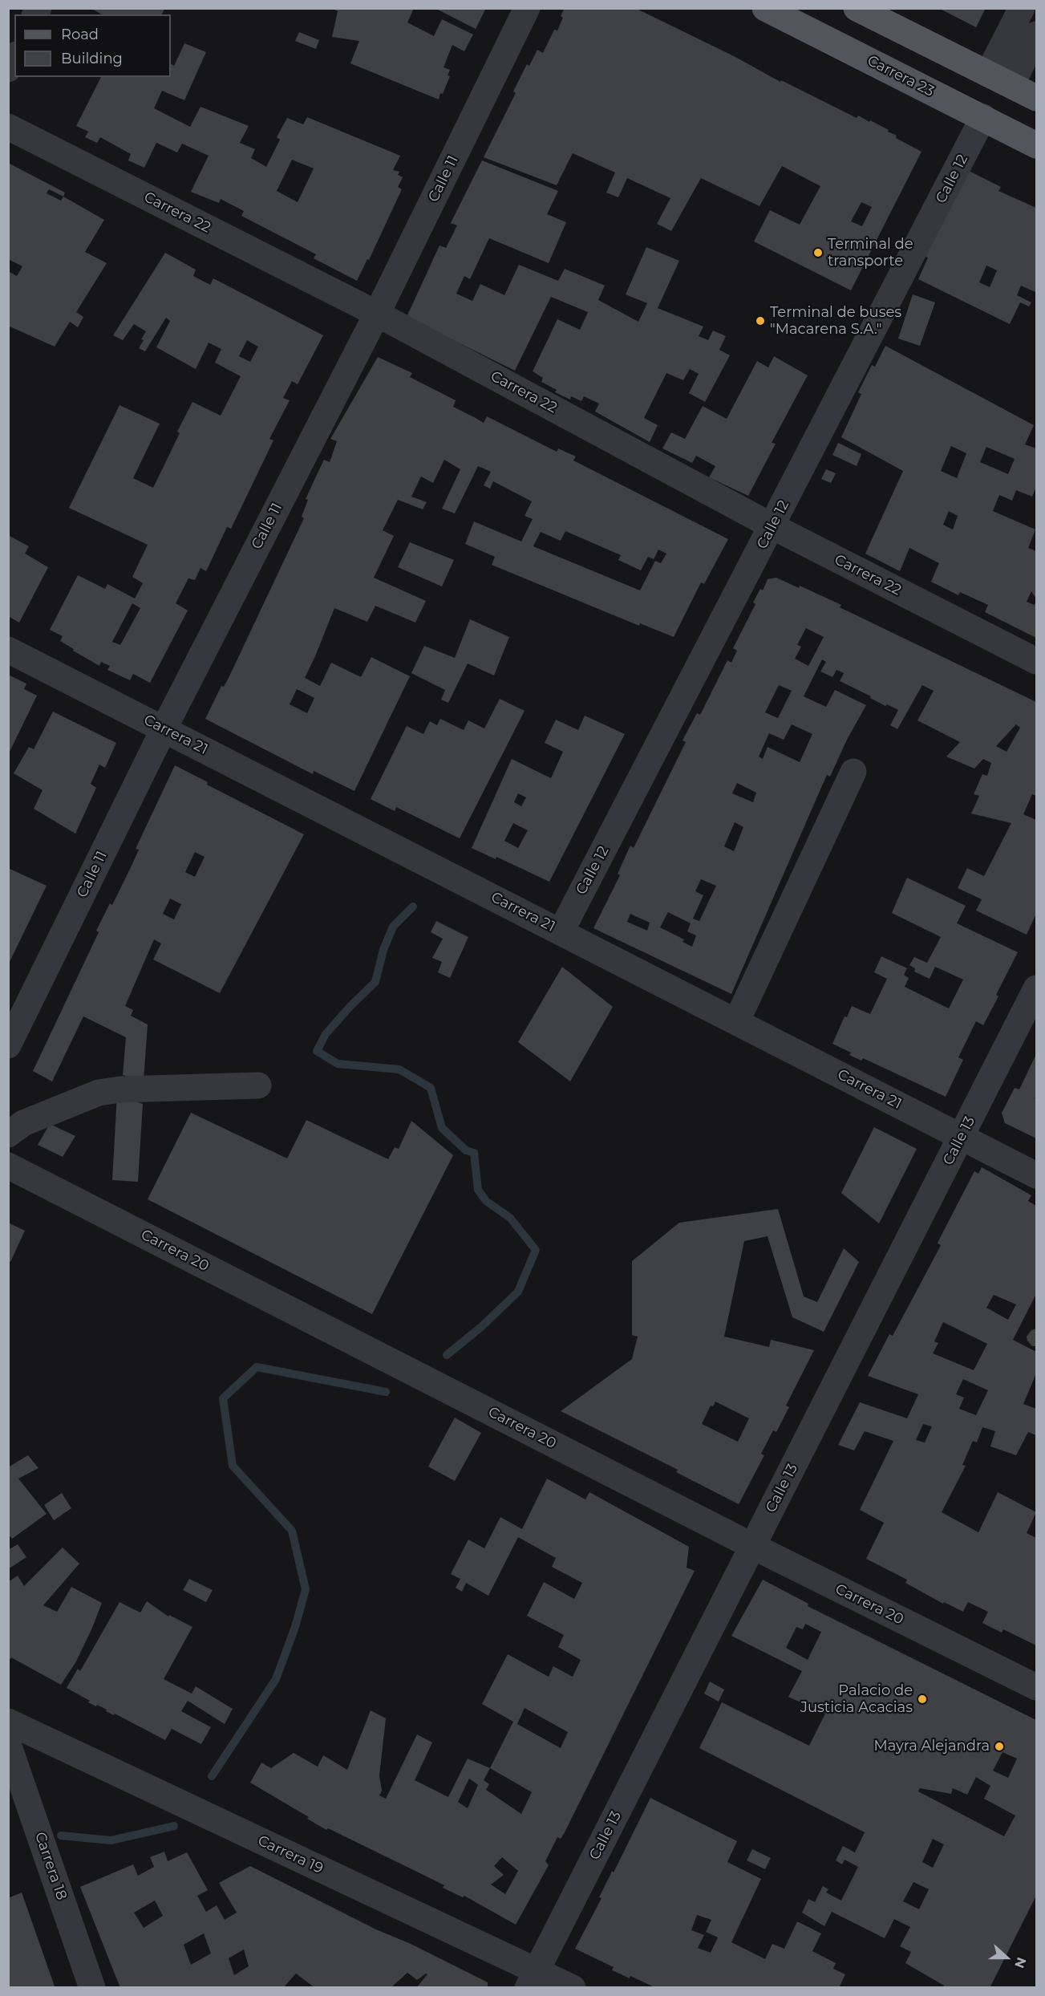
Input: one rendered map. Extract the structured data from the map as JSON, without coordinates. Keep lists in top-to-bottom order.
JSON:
{
  "streets": {
    "main road": ["Carrera 23"],
    "street": [
      "Calle 11",
      "Calle 12",
      "Carrera 22",
      "Carrera 21",
      "Calle 13",
      "Carrera 20",
      "Carrera 19",
      "Carrera 18"
    ]
  },
  "crossings": [
    ["Carrera 23", "Calle 12"],
    ["Calle 11", "Carrera 22"],
    ["Calle 11", "Carrera 21"],
    ["Calle 12", "Carrera 22"],
    ["Calle 12", "Carrera 21"],
    ["Carrera 21", "Calle 13"],
    ["Calle 13", "Carrera 20"],
    ["Calle 13", "Carrera 19"]
  ],
  "places": [
    "Terminal de transporte",
    "Terminal de buses \"Macarena S.A.\"",
    "Palacio de Justicia Acacias",
    "Mayra Alejandra"
  ],
  "legend": ["Road", "Building"],
  "north": "right"
}
